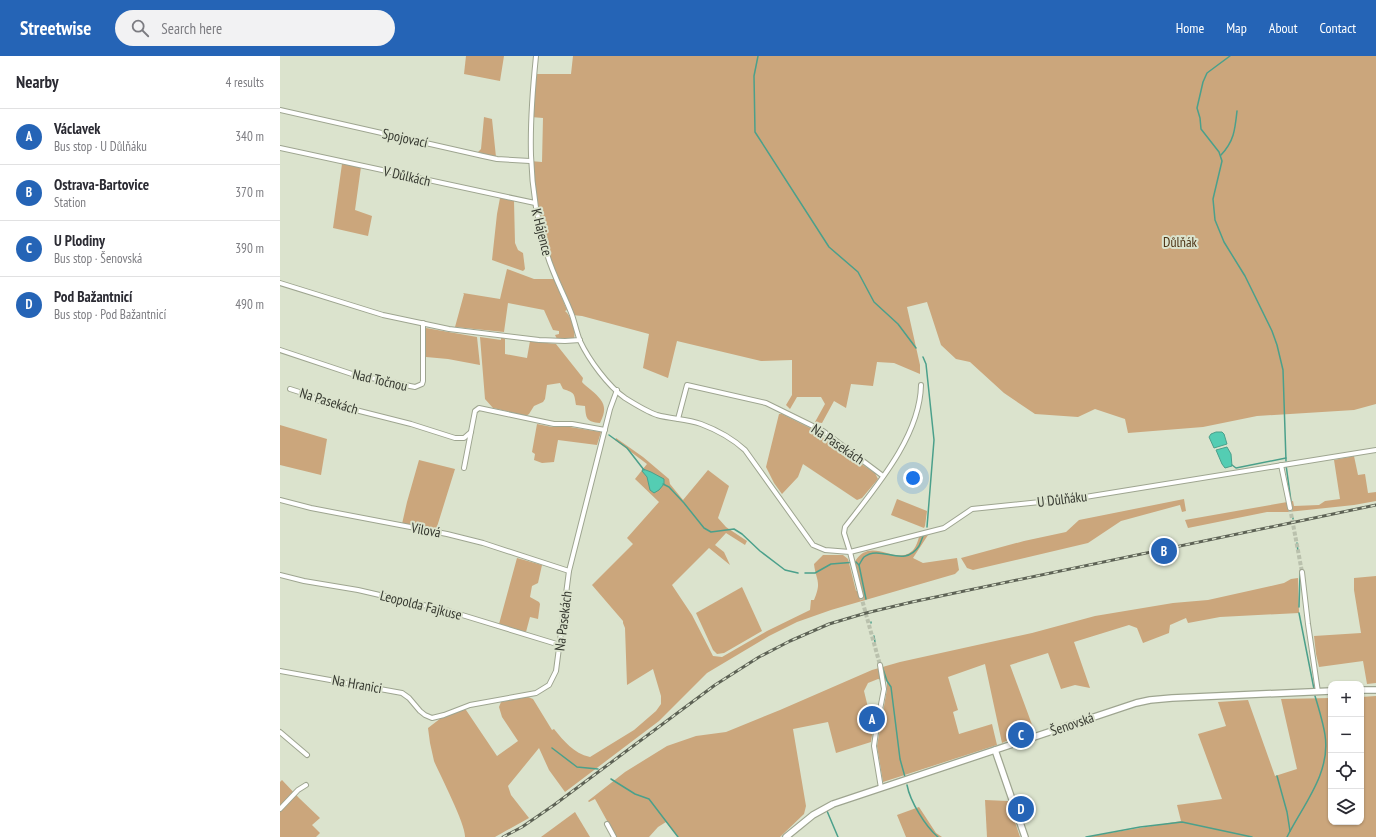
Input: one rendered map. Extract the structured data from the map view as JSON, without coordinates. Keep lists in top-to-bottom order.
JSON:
{
  "streets": {
    "street": [
      "Spojovací",
      "V Důlkách",
      "K Hájence",
      "Nad Točnou",
      "Na Pasekách",
      "U Důlňáku",
      "Vilová",
      "Leopolda Fajkuse",
      "Na Hranici",
      "Šenovská"
    ]
  },
  "crossings": [
    ["Spojovací", "K Hájence"],
    ["V Důlkách", "K Hájence"],
    ["K Hájence", "Na Pasekách"],
    ["Na Pasekách", "Vilová"],
    ["Na Pasekách", "Leopolda Fajkuse"],
    ["Na Pasekách", "Na Hranici"]
  ],
  "parks": ["Důlňák"],
  "page": {
    "header": "Streetwise",
    "search": "Search here",
    "nav": [
      "Home",
      "Map",
      "About",
      "Contact"
    ],
    "heading": ["Nearby", "4 results"],
    "list": [
      {
        "mark": "A",
        "name": "Václavek",
        "note": "Bus stop · U Důlňáku",
        "value": "340 m"
      },
      {
        "mark": "B",
        "name": "Ostrava-Bartovice",
        "note": "Station",
        "value": "370 m"
      },
      {
        "mark": "C",
        "name": "U Plodiny",
        "note": "Bus stop · Šenovská",
        "value": "390 m"
      },
      {
        "mark": "D",
        "name": "Pod Bažantnicí",
        "note": "Bus stop · Pod Bažantnicí",
        "value": "490 m"
      }
    ],
    "pins": [
      "B",
      "A",
      "C",
      "D"
    ],
    "map_buttons": ["+", "−"]
  }
}
